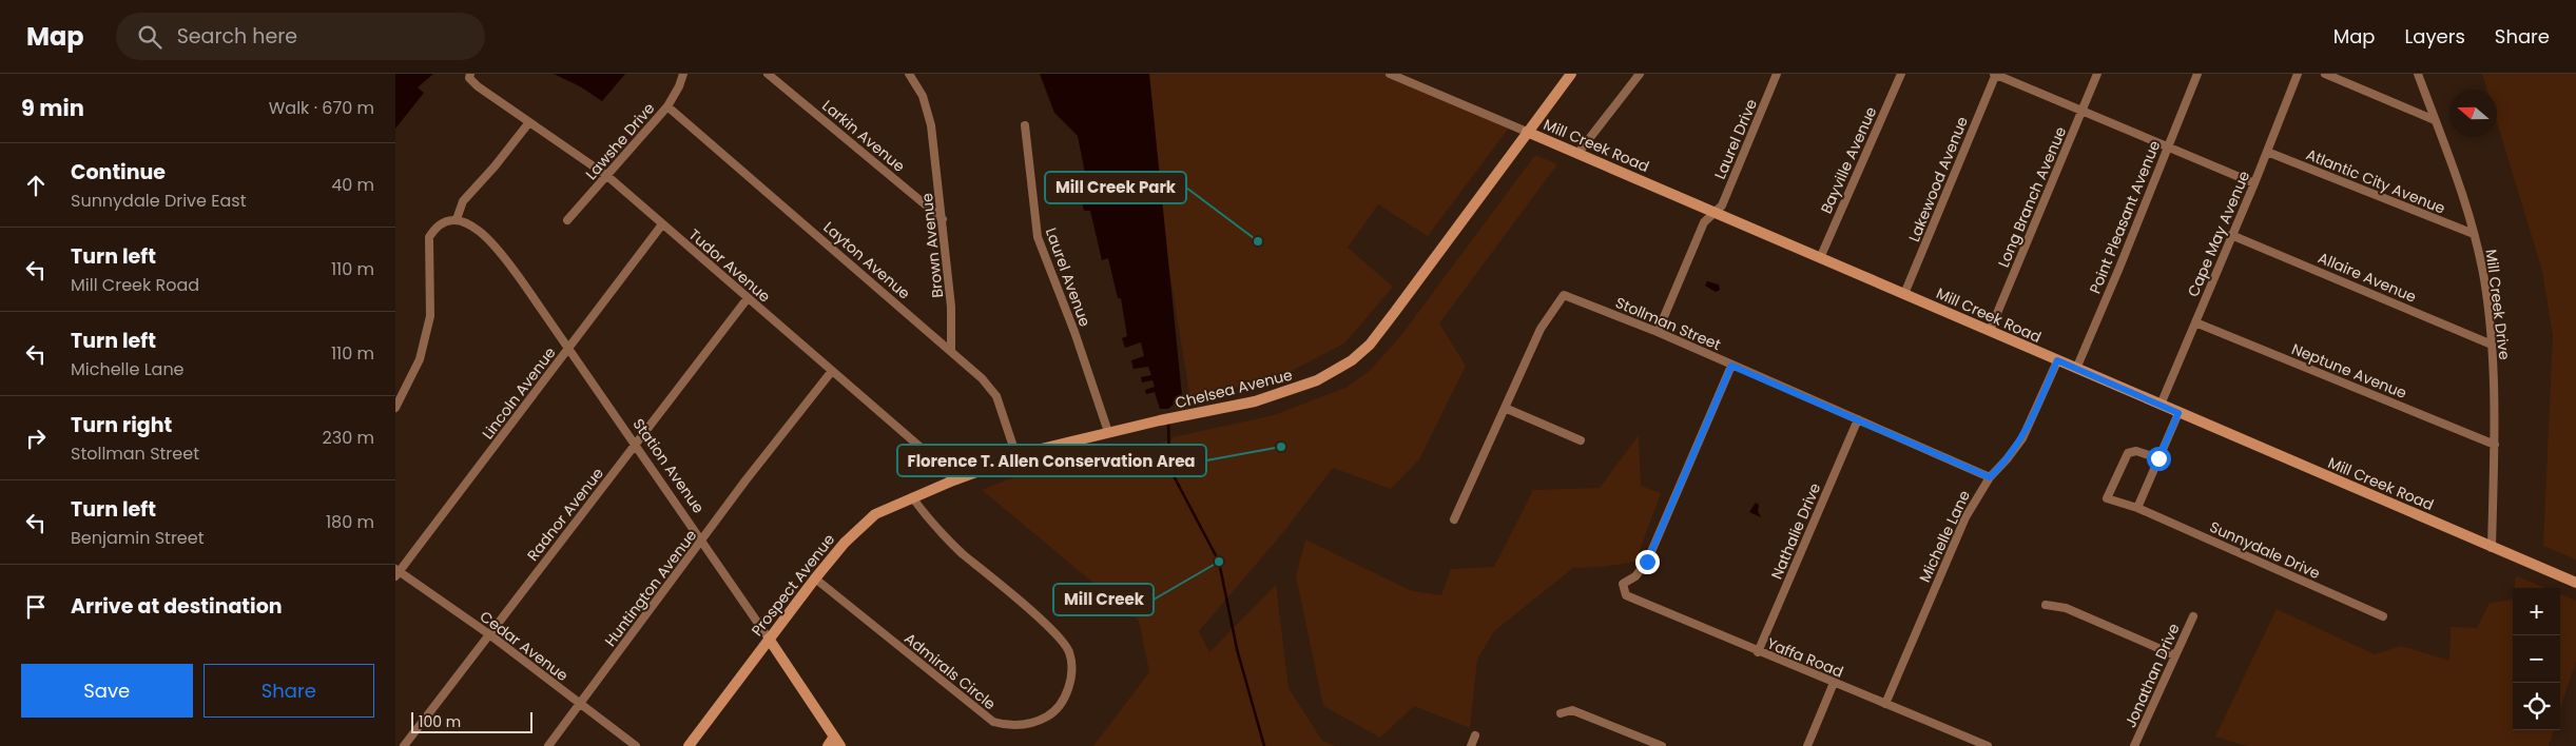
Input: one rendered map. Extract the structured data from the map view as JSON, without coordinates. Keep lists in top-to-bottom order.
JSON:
{
  "streets": {
    "street": [
      "Larkin Avenue",
      "Laurel Drive",
      "Lawshe Drive",
      "Mill Creek Road",
      "Bayville Avenue",
      "Lakewood Avenue",
      "Atlantic City Avenue",
      "Long Branch Avenue",
      "Point Pleasant Avenue",
      "Cape May Avenue",
      "Brown Avenue",
      "Layton Avenue",
      "Tudor Avenue",
      "Laurel Avenue",
      "Allaire Avenue",
      "Mill Creek Drive",
      "Stollman Street",
      "Neptune Avenue",
      "Chelsea Avenue",
      "Lincoln Avenue",
      "Station Avenue",
      "Radnor Avenue",
      "Nathalie Drive",
      "Michelle Lane",
      "Sunnydale Drive",
      "Prospect Avenue",
      "Huntington Avenue",
      "Cedar Avenue",
      "Yaffa Road",
      "Admirals Circle",
      "Jonathan Drive"
    ]
  },
  "crossings": [
    ["Larkin Avenue", "Brown Avenue"],
    ["Laurel Drive", "Mill Creek Road"],
    ["Laurel Drive", "Stollman Street"],
    ["Lawshe Drive", "Layton Avenue"],
    ["Lawshe Drive", "Tudor Avenue"],
    ["Mill Creek Road", "Bayville Avenue"],
    ["Mill Creek Road", "Lakewood Avenue"],
    ["Mill Creek Road", "Long Branch Avenue"],
    ["Mill Creek Road", "Point Pleasant Avenue"],
    ["Mill Creek Road", "Cape May Avenue"],
    ["Mill Creek Road", "Mill Creek Drive"],
    ["Mill Creek Road", "Chelsea Avenue"],
    ["Mill Creek Road", "Michelle Lane"],
    ["Atlantic City Avenue", "Cape May Avenue"],
    ["Atlantic City Avenue", "Mill Creek Drive"],
    ["Cape May Avenue", "Allaire Avenue"],
    ["Cape May Avenue", "Neptune Avenue"],
    ["Brown Avenue", "Layton Avenue"],
    ["Layton Avenue", "Chelsea Avenue"],
    ["Tudor Avenue", "Chelsea Avenue"],
    ["Tudor Avenue", "Lincoln Avenue"],
    ["Tudor Avenue", "Radnor Avenue"],
    ["Tudor Avenue", "Prospect Avenue"],
    ["Tudor Avenue", "Huntington Avenue"],
    ["Laurel Avenue", "Chelsea Avenue"],
    ["Allaire Avenue", "Mill Creek Drive"],
    ["Mill Creek Drive", "Neptune Avenue"],
    ["Stollman Street", "Nathalie Drive"],
    ["Stollman Street", "Michelle Lane"],
    ["Stollman Street", "Yaffa Road"],
    ["Chelsea Avenue", "Prospect Avenue"],
    ["Lincoln Avenue", "Station Avenue"],
    ["Lincoln Avenue", "Cedar Avenue"],
    ["Station Avenue", "Radnor Avenue"],
    ["Station Avenue", "Prospect Avenue"],
    ["Station Avenue", "Huntington Avenue"],
    ["Radnor Avenue", "Cedar Avenue"],
    ["Nathalie Drive", "Yaffa Road"],
    ["Michelle Lane", "Yaffa Road"],
    ["Prospect Avenue", "Admirals Circle"],
    ["Huntington Avenue", "Cedar Avenue"]
  ],
  "places": ["Mill Creek Park", "Florence T. Allen Conservation Area", "Mill Creek"],
  "scale_bar": "100 m",
  "north": "left",
  "page": {
    "header": "Map",
    "search": "Search here",
    "nav": ["Map", "Layers", "Share"],
    "heading": ["9 min", "Walk · 670 m"],
    "list": [
      ["Continue", "Sunnydale Drive East", "40 m"],
      ["Turn left", "Mill Creek Road", "110 m"],
      ["Turn left", "Michelle Lane", "110 m"],
      ["Turn right", "Stollman Street", "230 m"],
      ["Turn left", "Benjamin Street", "180 m"],
      "Arrive at destination"
    ],
    "map_buttons": ["+", "−"],
    "buttons": ["Save", "Share"],
    "scale": "100 m"
  }
}
